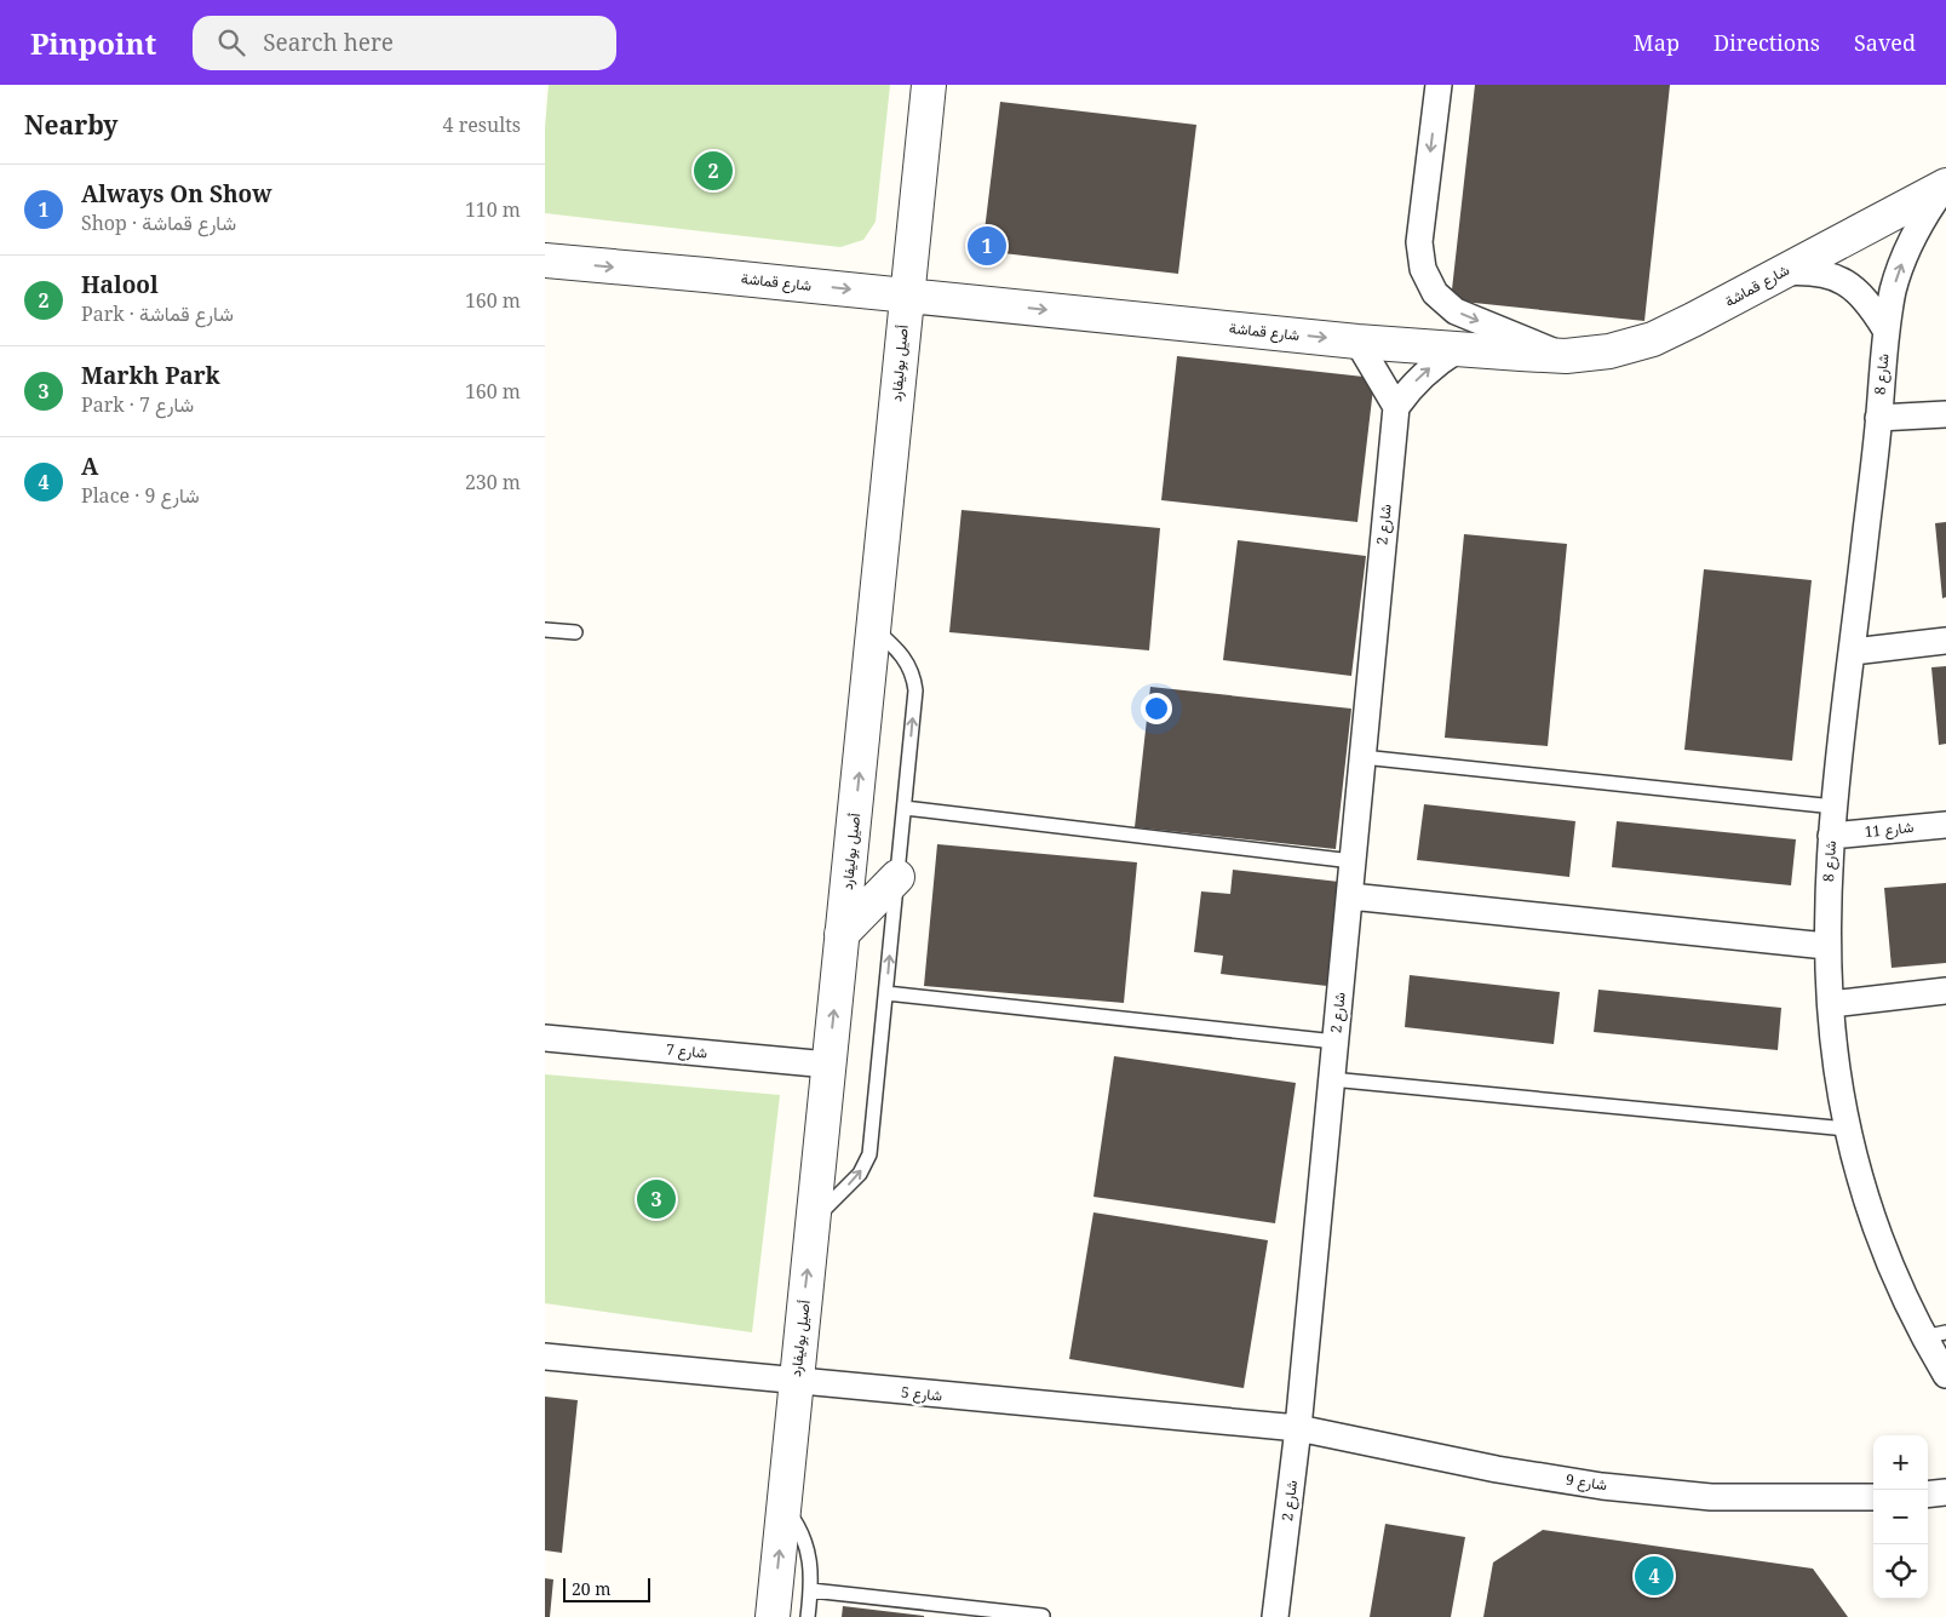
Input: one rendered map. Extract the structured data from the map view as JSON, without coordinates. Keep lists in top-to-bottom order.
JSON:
{
  "streets": {
    "street": [
      "شارع قماشة",
      "أصيل بوليفارد",
      "شارع 8",
      "شارع 2",
      "شارع 11",
      "شارع 7",
      "شارع 5",
      "شارع 9"
    ]
  },
  "crossings": [
    ["شارع قماشة", "أصيل بوليفارد"],
    ["شارع قماشة", "شارع 8"],
    ["أصيل بوليفارد", "شارع 7"],
    ["أصيل بوليفارد", "شارع 5"],
    ["شارع 8", "شارع 11"],
    ["شارع 2", "شارع 5"],
    ["شارع 2", "شارع 9"],
    ["شارع 5", "شارع 9"]
  ],
  "one_way": ["شارع قماشة", "أصيل بوليفارد"],
  "scale_bar": "20 m",
  "page": {
    "header": "Pinpoint",
    "search": "Search here",
    "nav": ["Map", "Directions", "Saved"],
    "heading": ["Nearby", "4 results"],
    "pins": [
      "2",
      "1",
      "3",
      "4"
    ],
    "list": [
      {
        "mark": "1",
        "name": "Always On Show",
        "note": "Shop · شارع قماشة",
        "value": "110 m"
      },
      {
        "mark": "2",
        "name": "Halool",
        "note": "Park · شارع قماشة",
        "value": "160 m"
      },
      {
        "mark": "3",
        "name": "Markh Park",
        "note": "Park · شارع 7",
        "value": "160 m"
      },
      {
        "mark": "4",
        "name": "A",
        "note": "Place · شارع 9",
        "value": "230 m"
      }
    ],
    "map_buttons": ["+", "−"],
    "scale": "20 m"
  }
}
